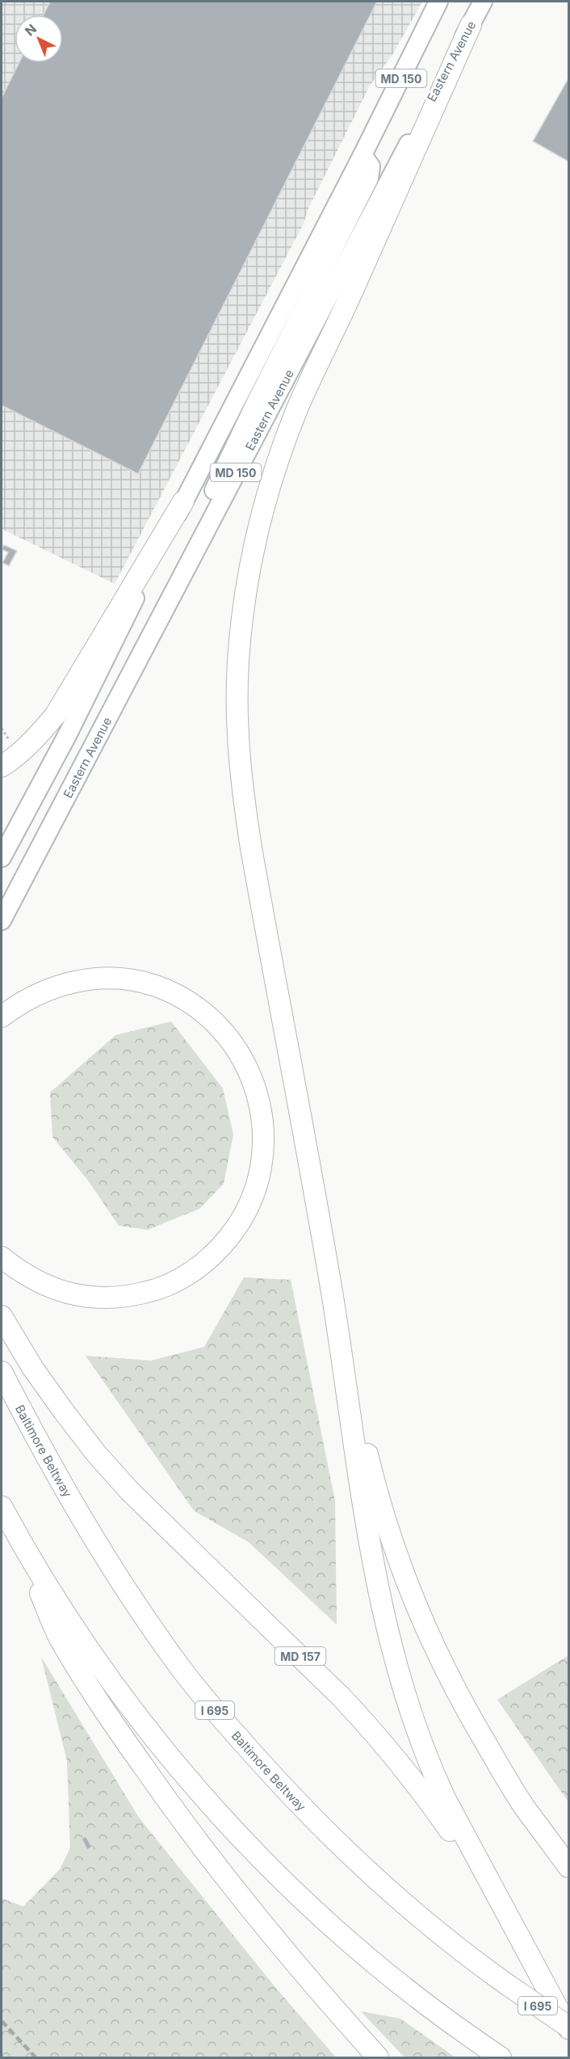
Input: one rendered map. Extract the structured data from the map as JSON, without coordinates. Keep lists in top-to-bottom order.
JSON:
{
  "streets": {
    "highway": ["Baltimore Beltway", "MD 157", "I 695"],
    "main road": ["Eastern Avenue", "MD 150"]
  },
  "crossings": [
    ["Baltimore Beltway", "MD 157"]
  ],
  "north": "top left"
}
